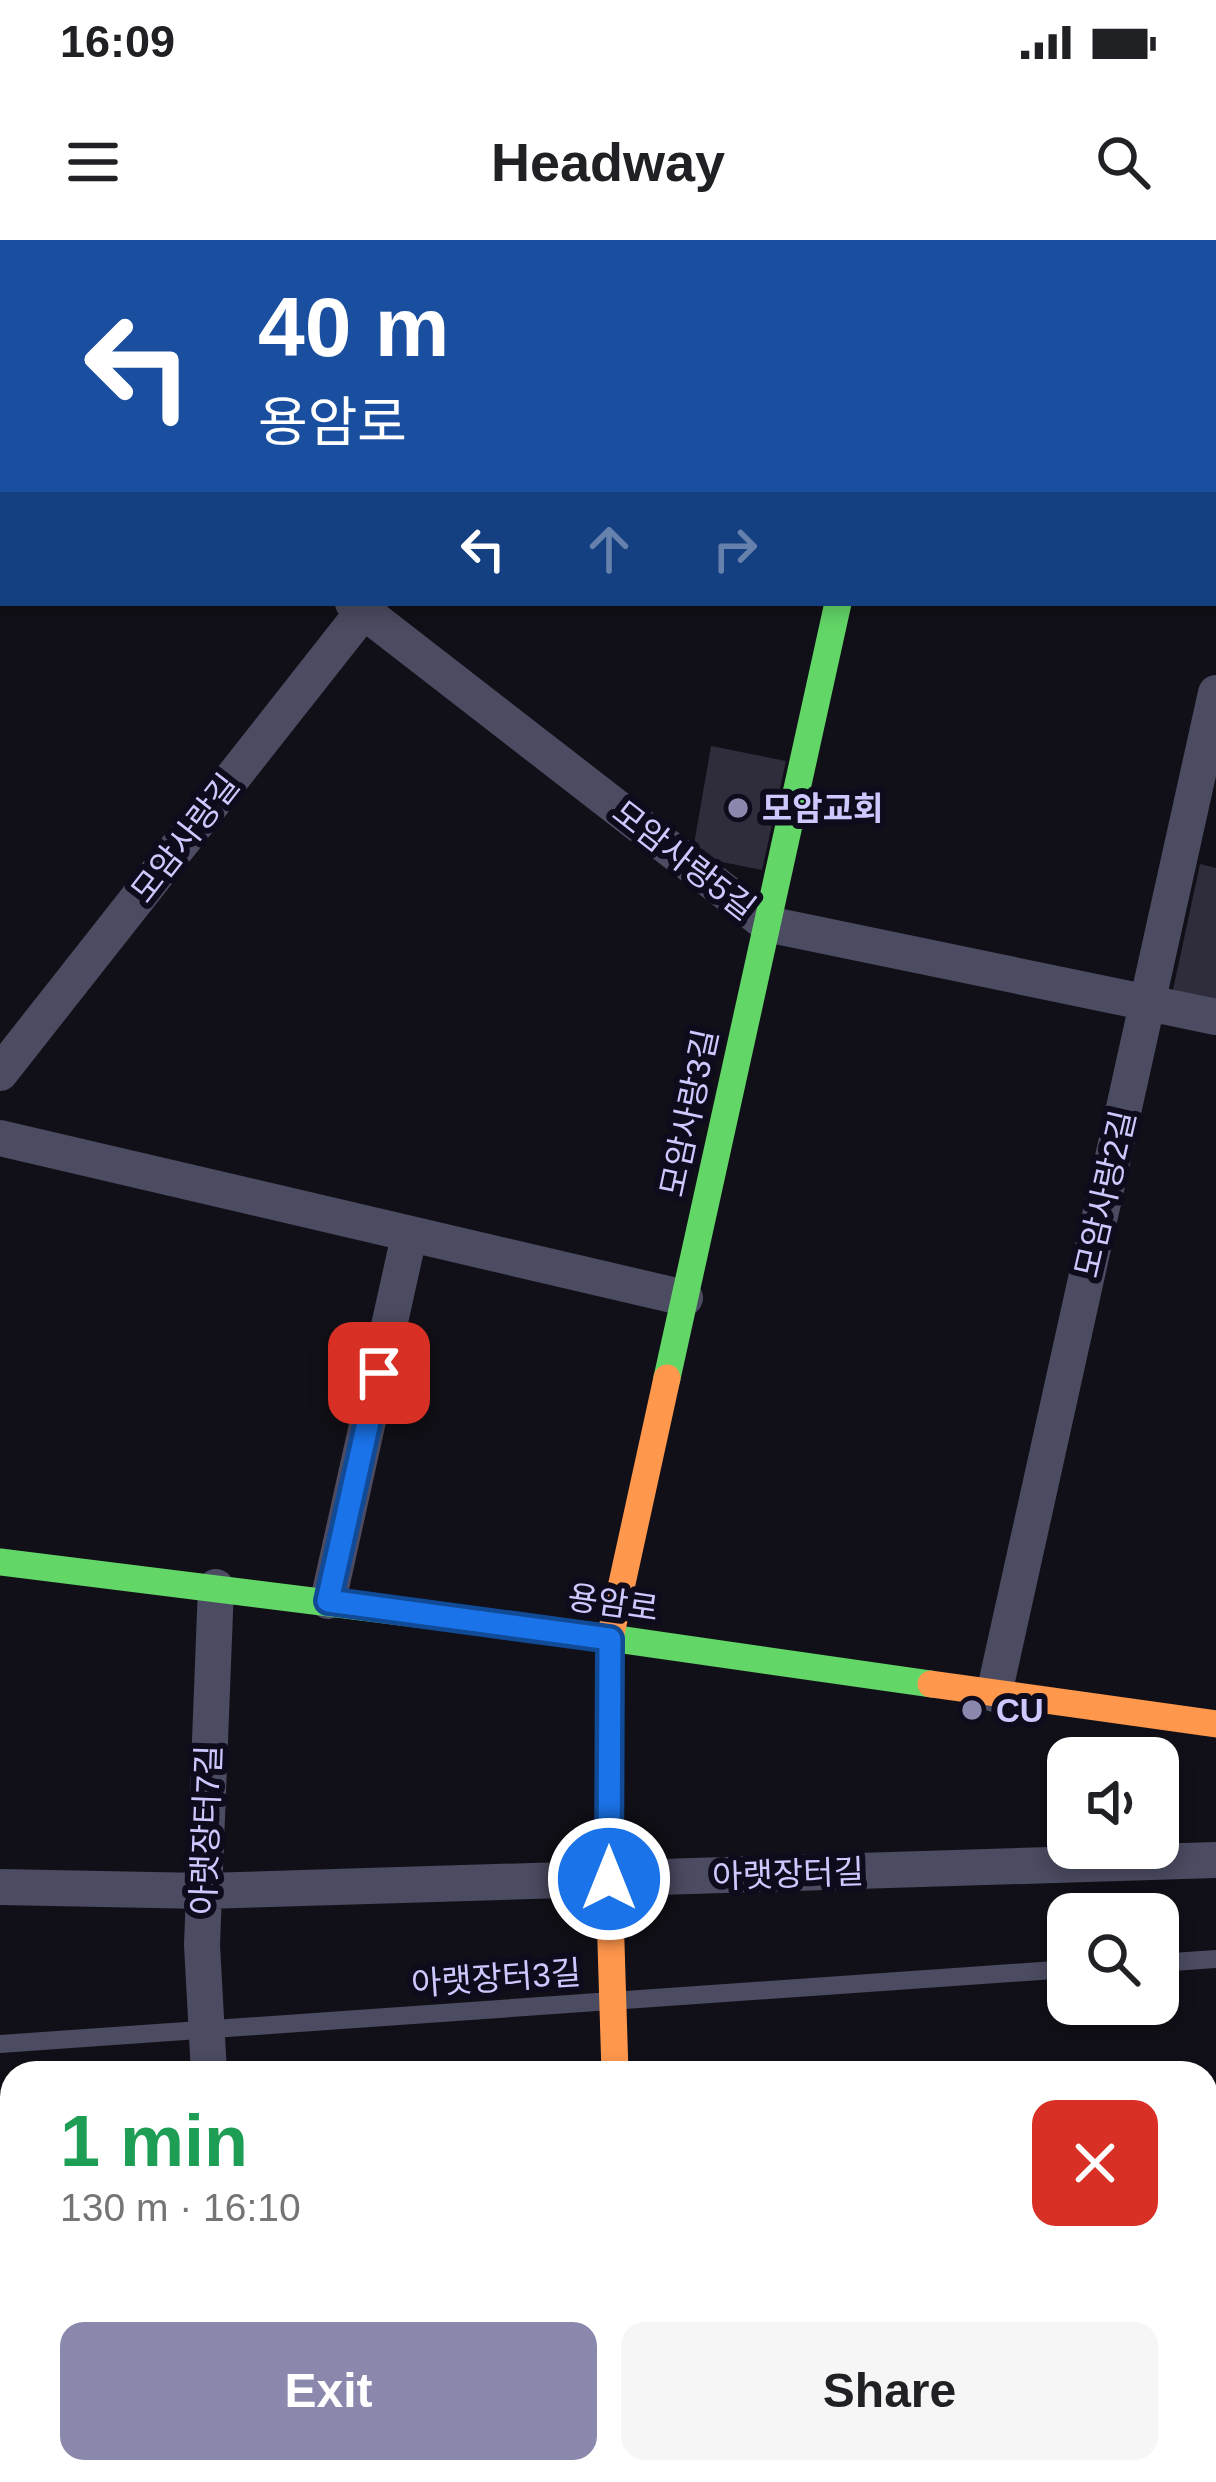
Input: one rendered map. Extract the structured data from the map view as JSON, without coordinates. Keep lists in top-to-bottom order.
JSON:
{
  "streets": {
    "street": [
      "모암사랑길",
      "모암사랑5길",
      "모암사랑3길",
      "모암사랑2길",
      "용암로",
      "아랫장터7길",
      "아랫장터길"
    ],
    "lane": ["아랫장터3길"]
  },
  "crossings": [
    ["모암사랑5길", "모암사랑3길"],
    ["모암사랑5길", "모암사랑2길"],
    ["모암사랑3길", "용암로"],
    ["모암사랑3길", "아랫장터길"],
    ["모암사랑3길", "아랫장터3길"],
    ["모암사랑2길", "용암로"],
    ["용암로", "아랫장터7길"],
    ["아랫장터7길", "아랫장터길"],
    ["아랫장터7길", "아랫장터3길"]
  ],
  "places": ["모암교회", "CU"],
  "page": {
    "status": "16:09",
    "header": "Headway",
    "turn": ["40 m", "용암로"],
    "heading": ["1 min", "130 m · 16:10"],
    "buttons": ["Exit", "Share"]
  }
}
